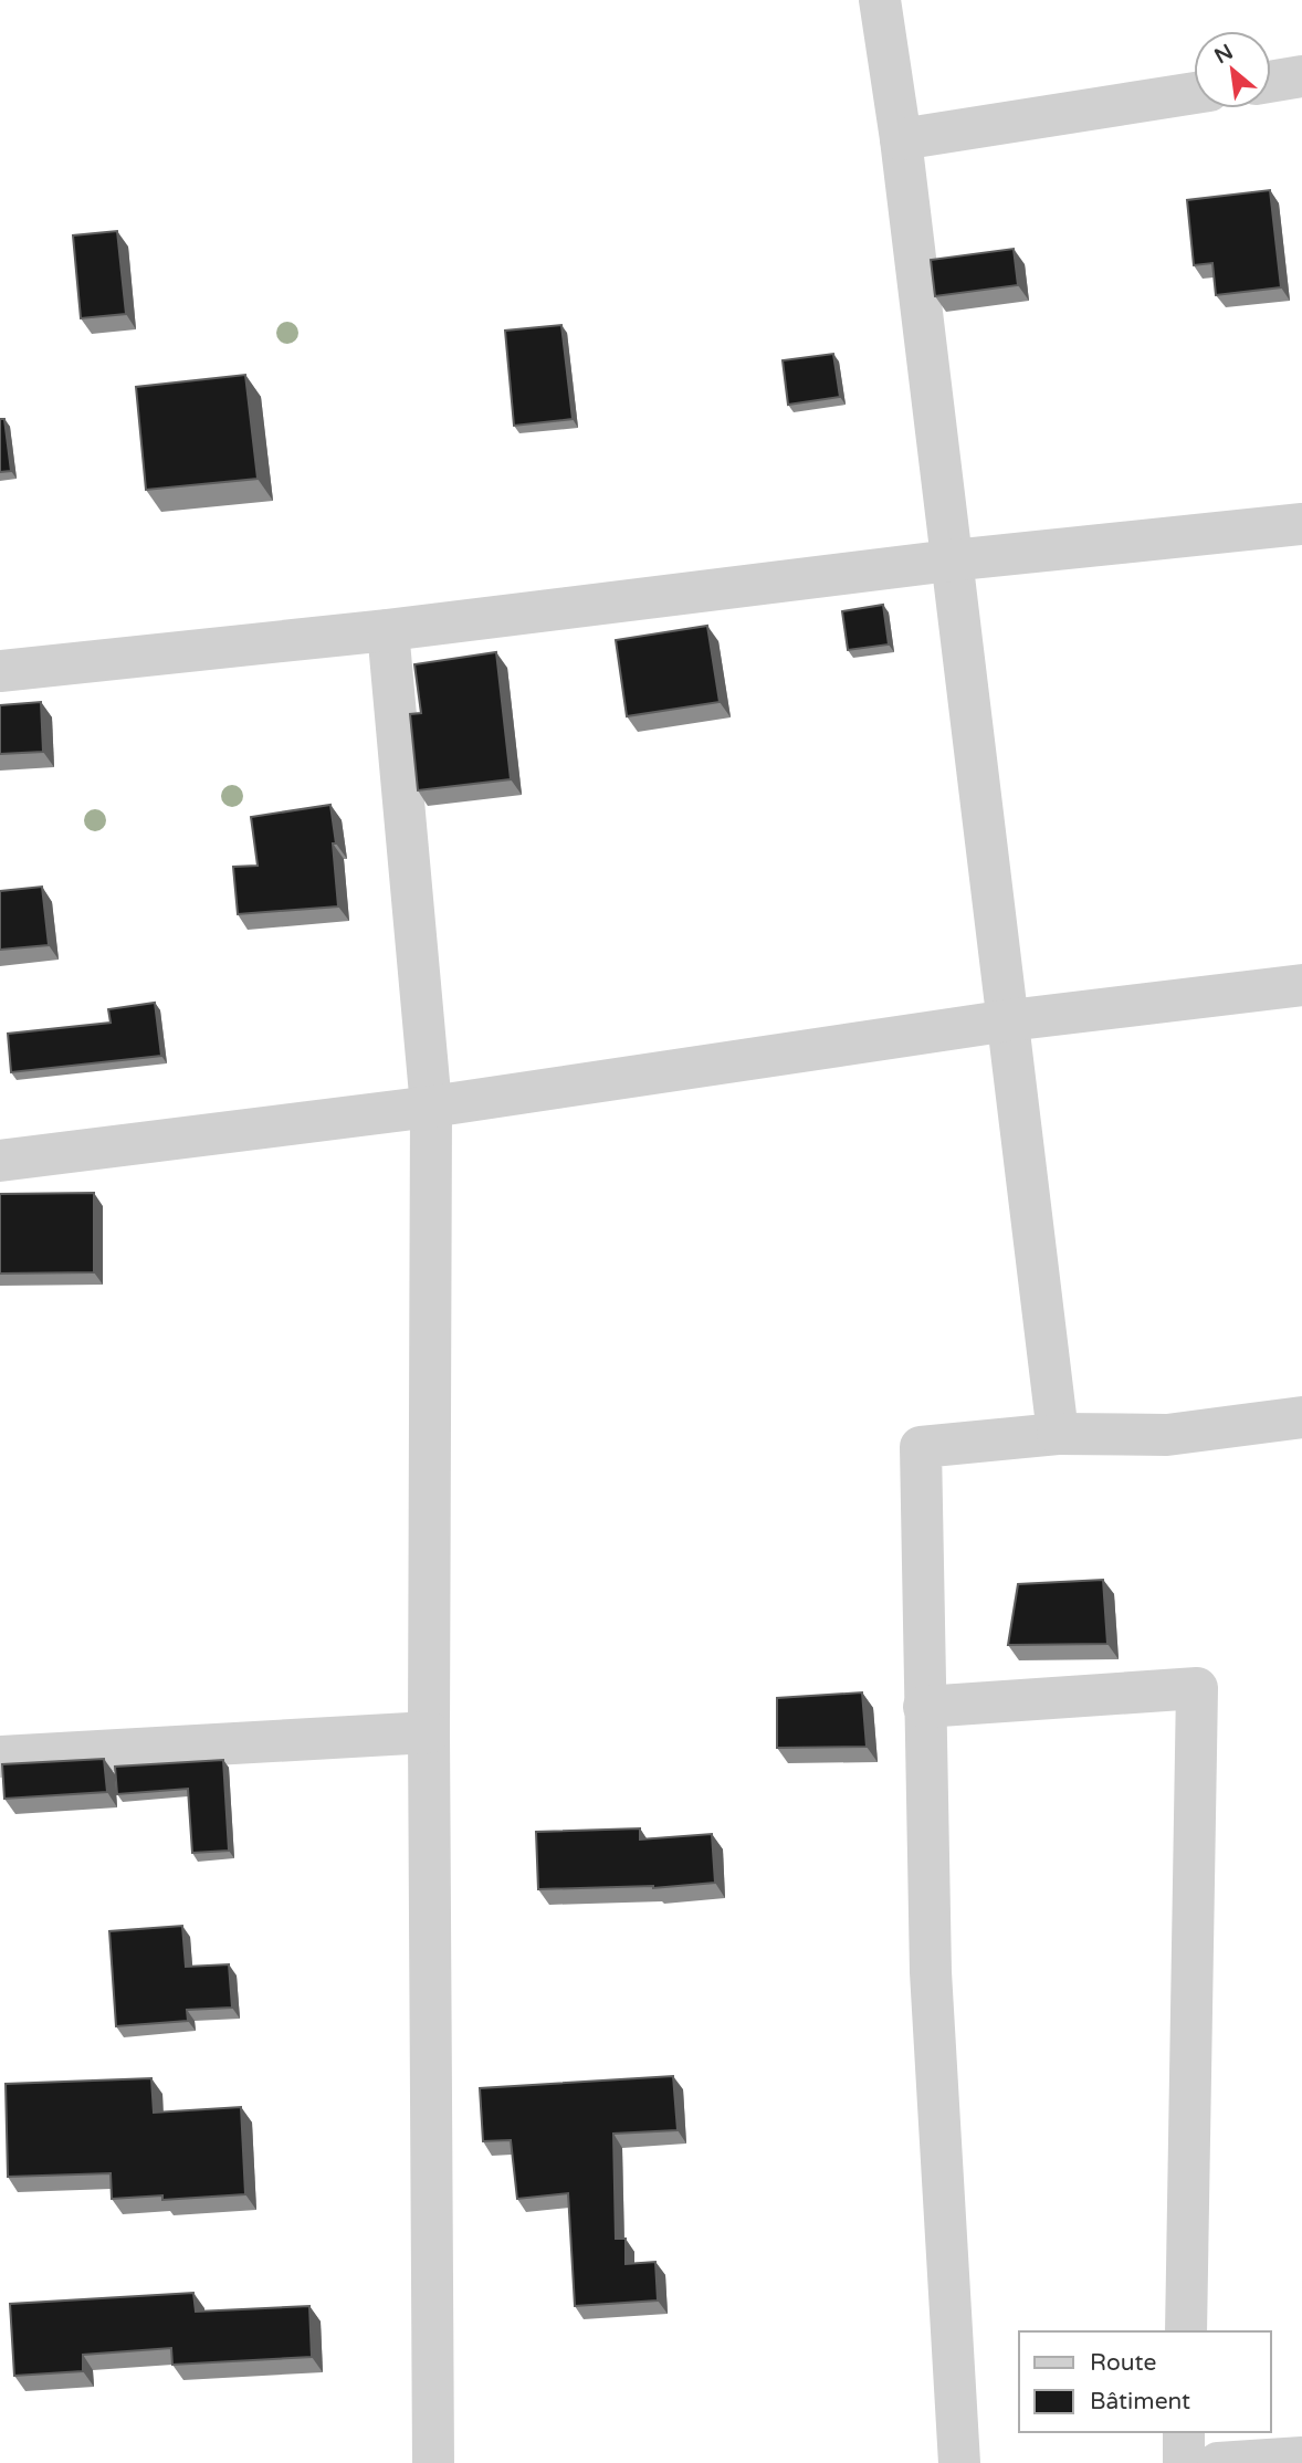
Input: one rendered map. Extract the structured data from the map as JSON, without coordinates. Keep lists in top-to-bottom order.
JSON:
{
  "legend": ["Route", "Bâtiment"],
  "north": "top left"
}
